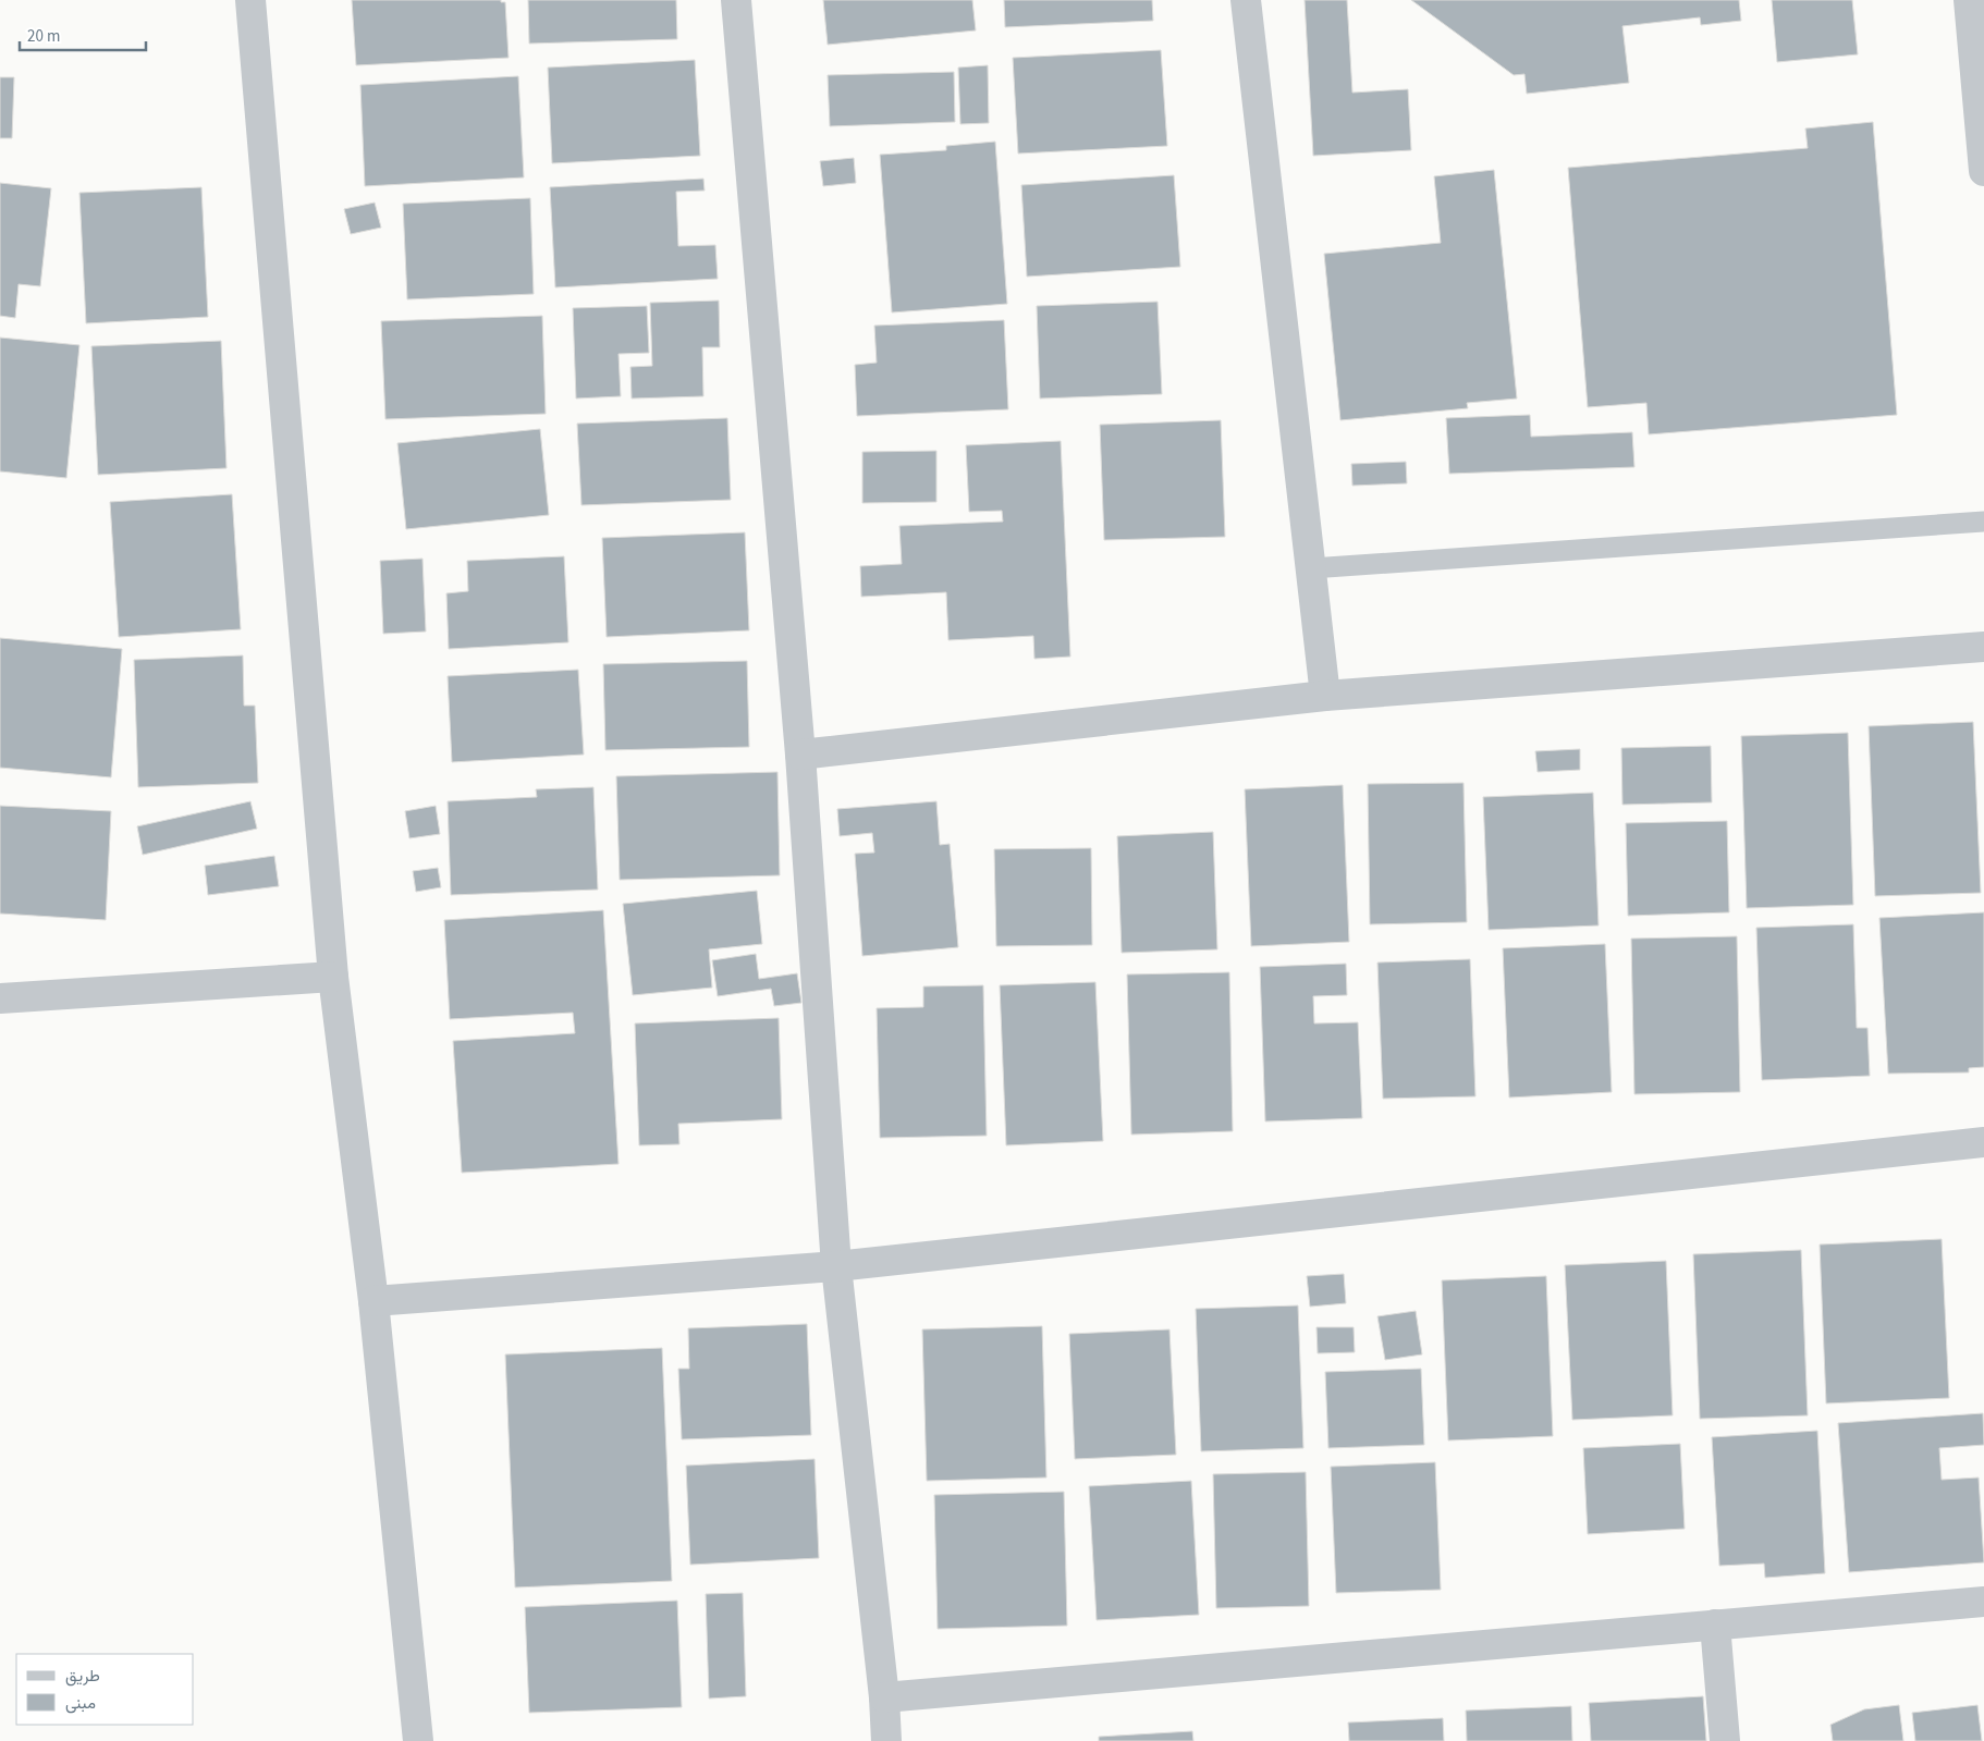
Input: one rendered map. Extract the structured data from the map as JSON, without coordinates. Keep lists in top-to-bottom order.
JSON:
{
  "legend": ["طريق", "مبنى"],
  "scale_bar": "20 m"
}
